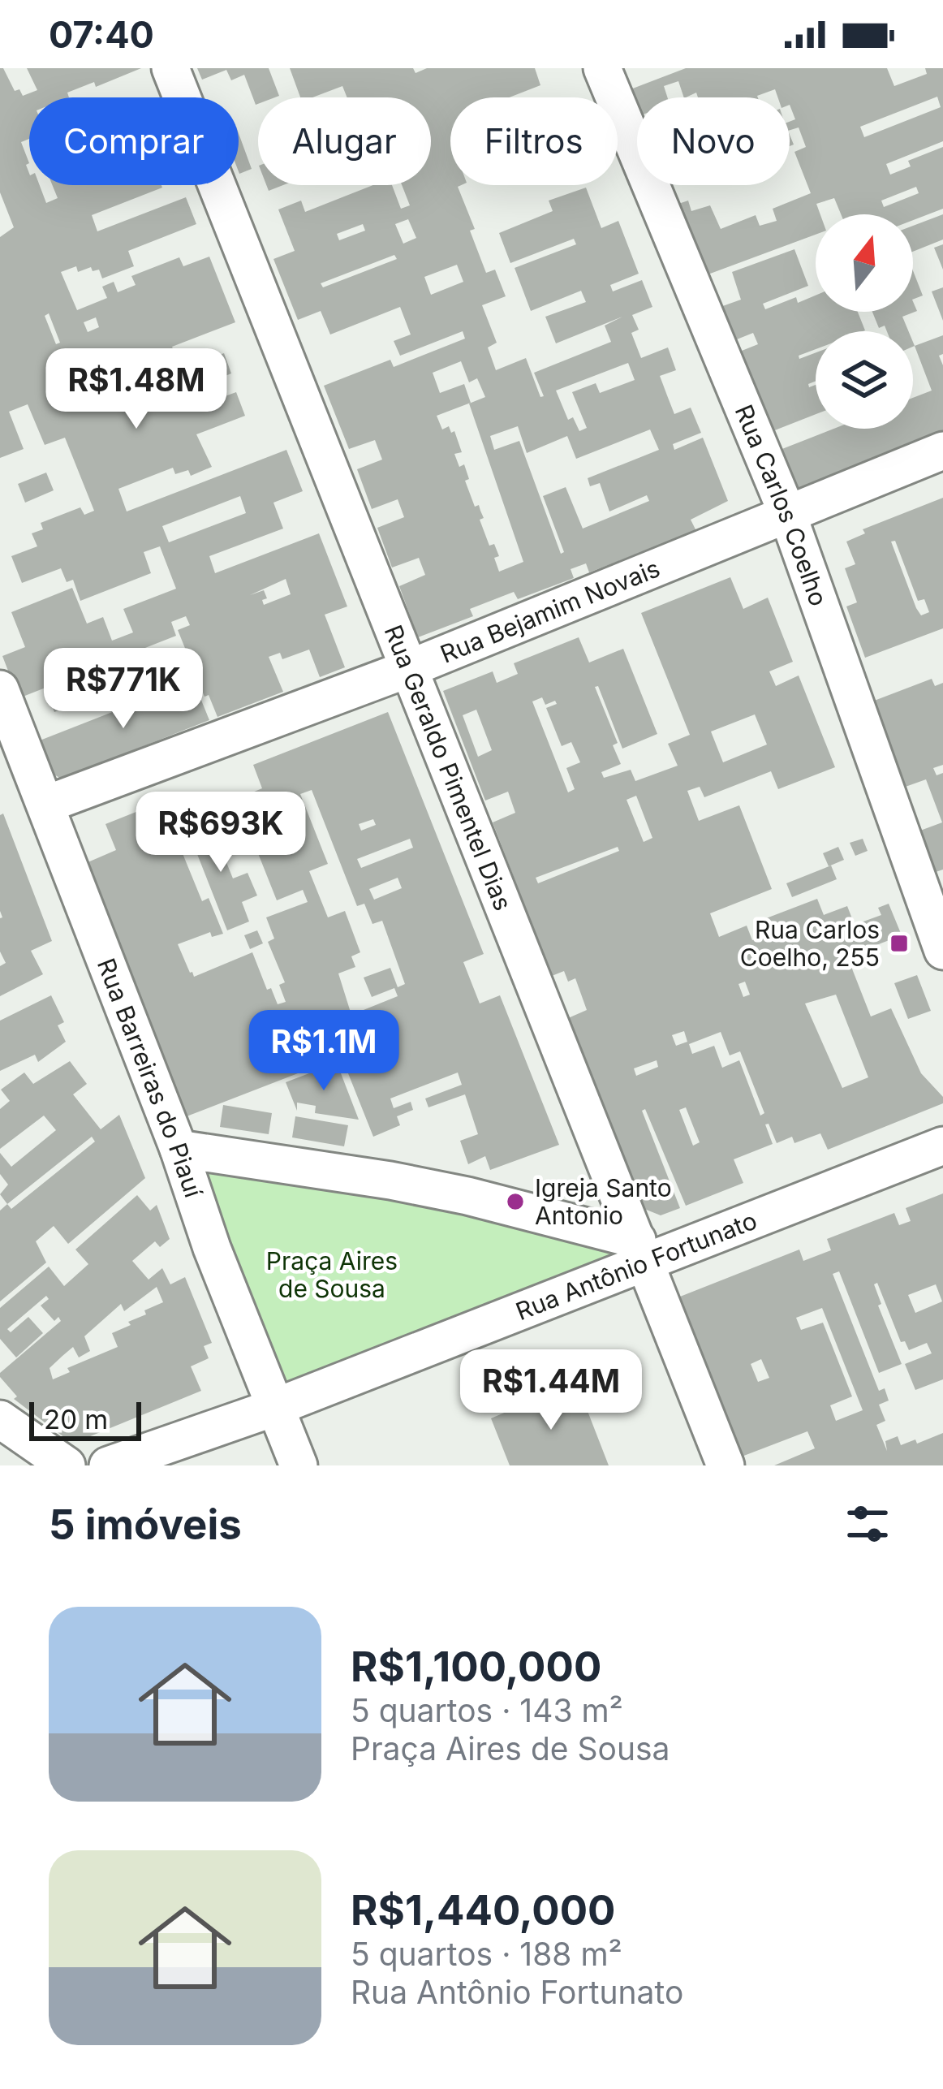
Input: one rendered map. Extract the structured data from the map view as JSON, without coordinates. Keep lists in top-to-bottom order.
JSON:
{
  "streets": {
    "street": [
      "Rua Carlos Coelho",
      "Rua Bejamim Novais",
      "Rua Geraldo Pimentel Dias",
      "Rua Barreiras do Piauí",
      "Rua Antônio Fortunato"
    ]
  },
  "crossings": [
    ["Rua Carlos Coelho", "Rua Bejamim Novais"],
    ["Rua Bejamim Novais", "Rua Geraldo Pimentel Dias"],
    ["Rua Bejamim Novais", "Rua Barreiras do Piauí"],
    ["Rua Geraldo Pimentel Dias", "Rua Antônio Fortunato"],
    ["Rua Barreiras do Piauí", "Rua Antônio Fortunato"]
  ],
  "parks": ["Praça Aires de Sousa"],
  "places": {
    "transit": ["Rua Carlos Coelho, 255"],
    "other": ["Igreja Santo Antonio"]
  },
  "scale_bar": "20 m",
  "north": "top",
  "page": {
    "status": "07:40",
    "chip": [
      "Comprar",
      "Alugar",
      "Filtros",
      "Novo"
    ],
    "price": [
      "R$1.48M",
      "R$771K",
      "R$693K",
      "R$1.1M",
      "R$1.44M"
    ],
    "scale": "20 m",
    "heading": "5 imóveis",
    "list": [
      {
        "name": "R$1,100,000",
        "note": "5 quartos · 143 m² · Praça Aires de Sousa"
      },
      {
        "name": "R$1,440,000",
        "note": "5 quartos · 188 m² · Rua Antônio Fortunato"
      }
    ]
  }
}
